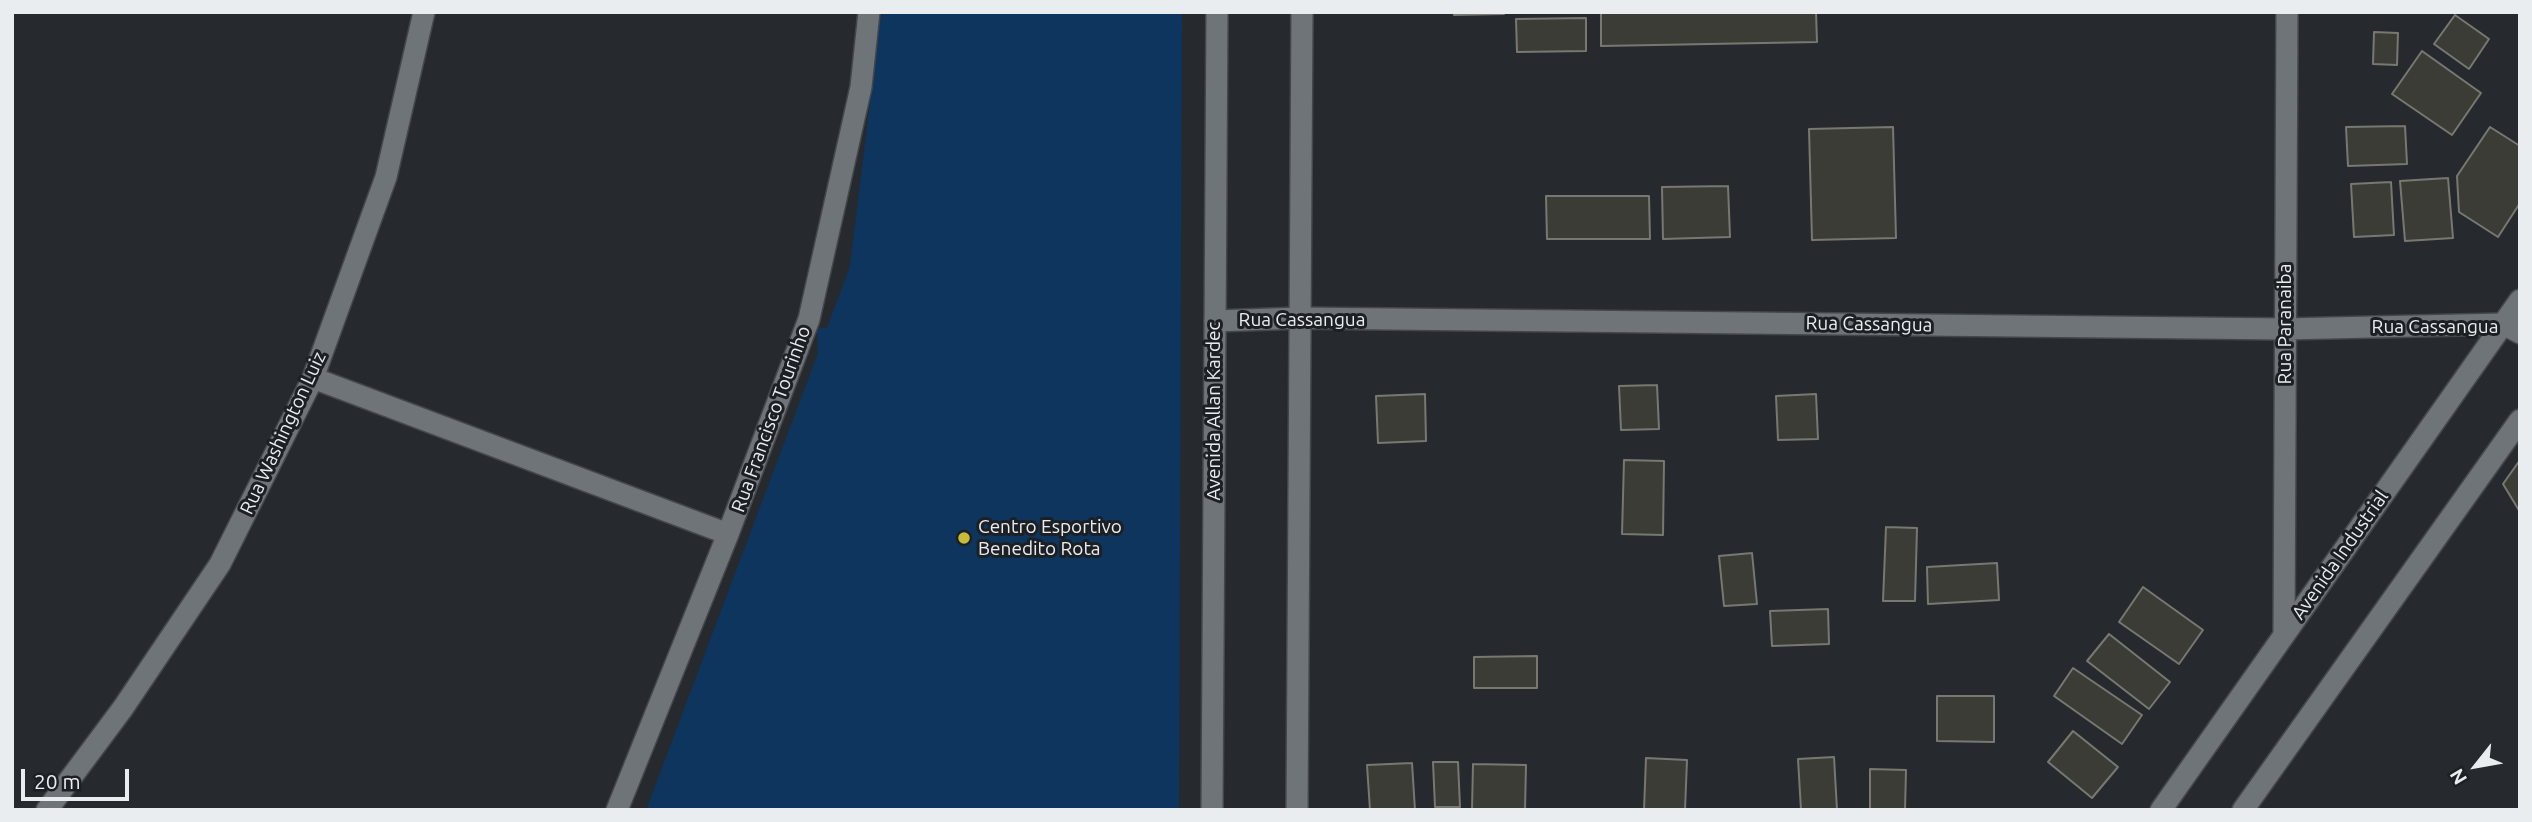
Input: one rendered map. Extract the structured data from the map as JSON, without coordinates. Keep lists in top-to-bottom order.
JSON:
{
  "streets": {
    "street": [
      "Rua Cassangua",
      "Rua Paranaiba",
      "Avenida Allan Kardec",
      "Rua Francisco Tourinho",
      "Rua Washington Luiz",
      "Avenida Industrial"
    ]
  },
  "crossings": [
    ["Rua Cassangua", "Rua Paranaiba"],
    ["Rua Cassangua", "Avenida Allan Kardec"],
    ["Rua Cassangua", "Avenida Industrial"],
    ["Rua Paranaiba", "Avenida Industrial"]
  ],
  "places": ["Centro Esportivo Benedito Rota"],
  "scale_bar": "20 m",
  "north": "bottom left"
}
